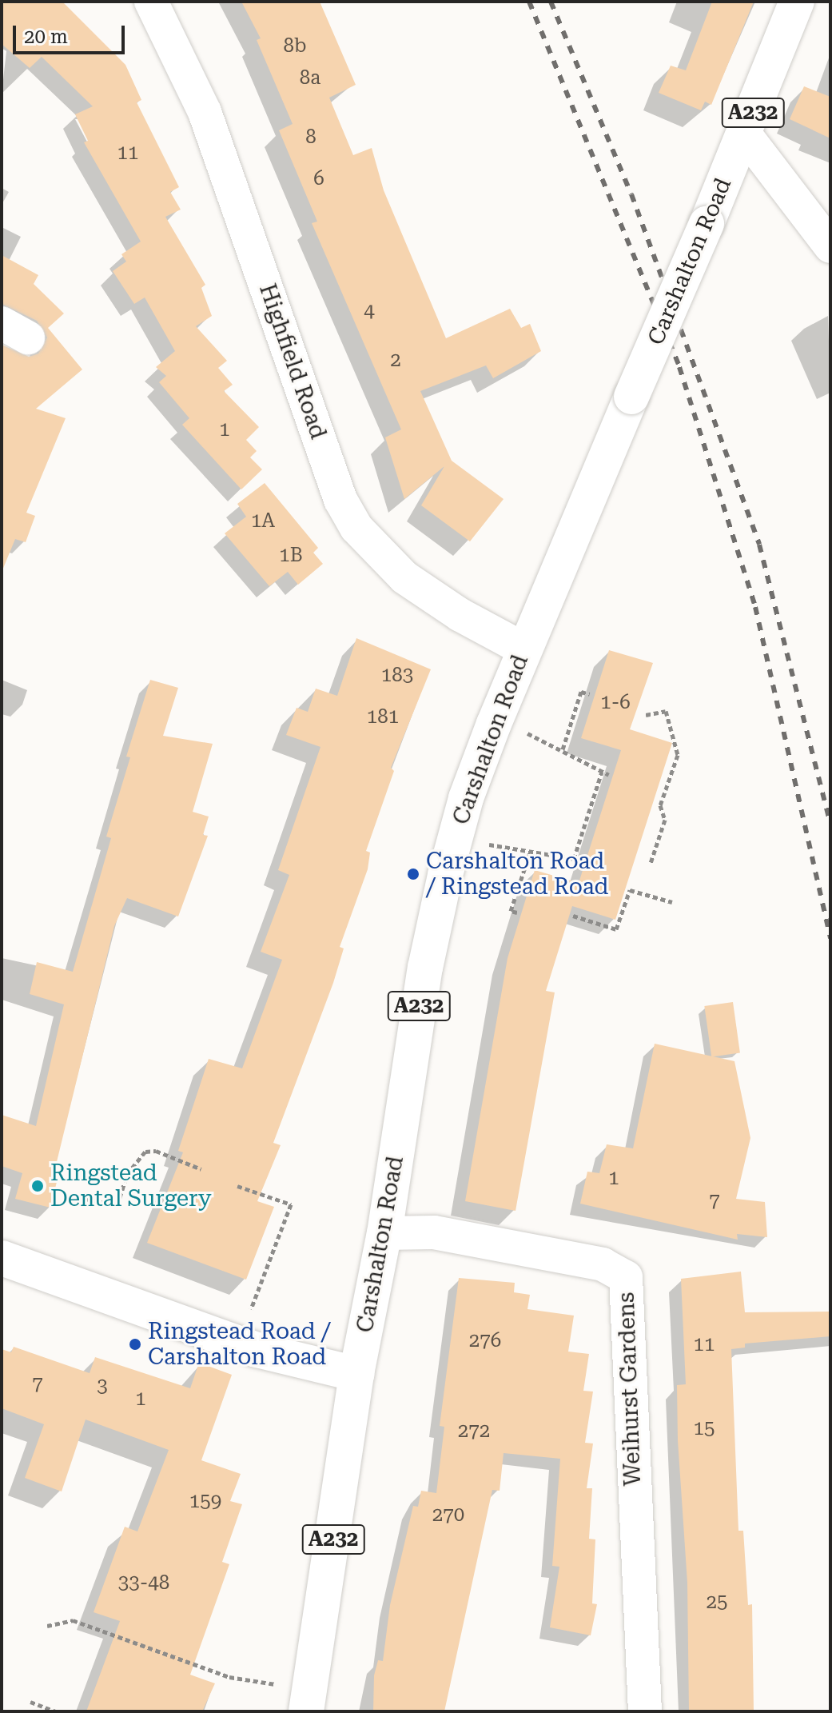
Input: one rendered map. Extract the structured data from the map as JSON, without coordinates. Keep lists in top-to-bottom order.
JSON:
{
  "streets": {
    "main road": ["A232", "Carshalton Road"],
    "street": ["Highfield Road", "Weihurst Gardens"]
  },
  "crossings": [
    ["Carshalton Road", "Highfield Road"],
    ["Carshalton Road", "Weihurst Gardens"]
  ],
  "places": ["Carshalton Road / Ringstead Road", "Ringstead Dental Surgery", "Ringstead Road / Carshalton Road"],
  "house_numbers": [
    "8b",
    "8a",
    "8",
    "11",
    "6",
    "4",
    "2",
    "1",
    "1A",
    "1B",
    "183",
    "1-6",
    "181",
    "1",
    "7",
    "276",
    "11",
    "7",
    "3",
    "1",
    "15",
    "272",
    "159",
    "270",
    "33-48",
    "25"
  ],
  "scale_bar": "20 m"
}
